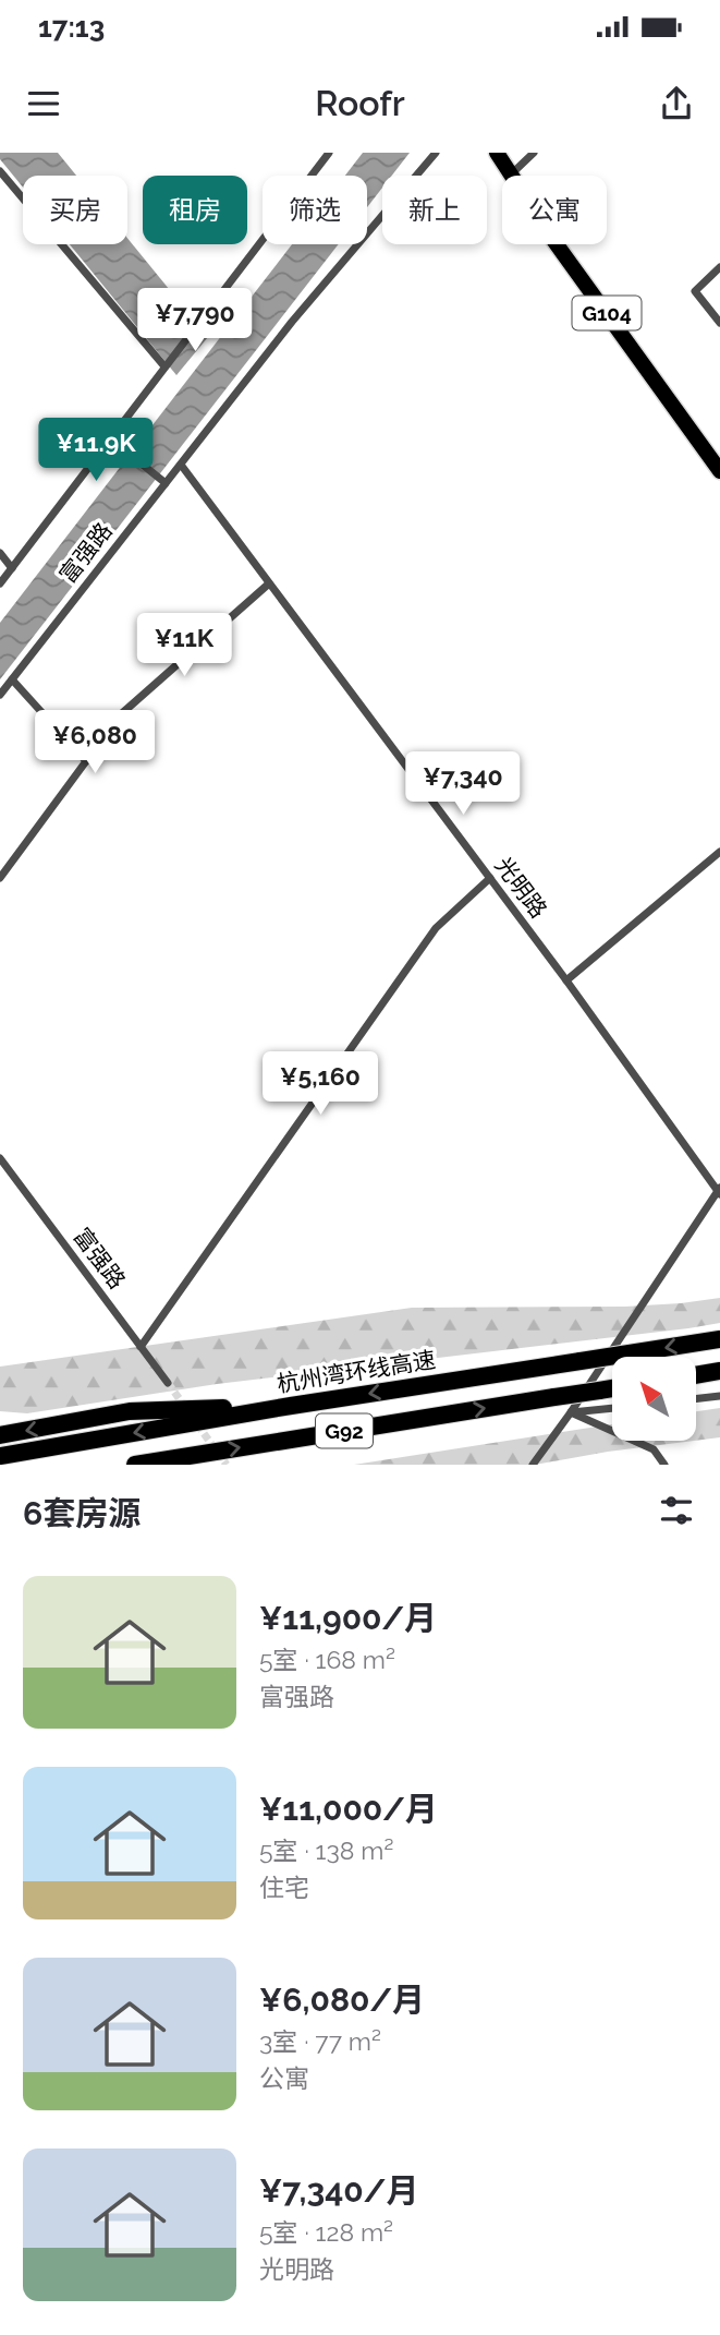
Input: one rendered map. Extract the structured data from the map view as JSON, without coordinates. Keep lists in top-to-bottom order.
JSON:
{
  "streets": {
    "highway": ["杭州湾环线高速", "G92"],
    "main road": ["G104"],
    "street": ["富强路", "光明路"]
  },
  "crossings": [
    ["富强路", "光明路"]
  ],
  "north": "top left",
  "page": {
    "status": "17:13",
    "header": "Roofr",
    "chip": [
      "买房",
      "租房",
      "筛选",
      "新上",
      "公寓"
    ],
    "price": [
      "¥7,790",
      "¥11.9K",
      "¥11K",
      "¥6,080",
      "¥7,340",
      "¥5,160"
    ],
    "heading": "6套房源",
    "list": [
      {
        "name": "¥11,900/月",
        "note": "5室 · 168 m² · 富强路"
      },
      {
        "name": "¥11,000/月",
        "note": "5室 · 138 m² · 住宅"
      },
      {
        "name": "¥6,080/月",
        "note": "3室 · 77 m² · 公寓"
      },
      {
        "name": "¥7,340/月",
        "note": "5室 · 128 m² · 光明路"
      }
    ]
  }
}
